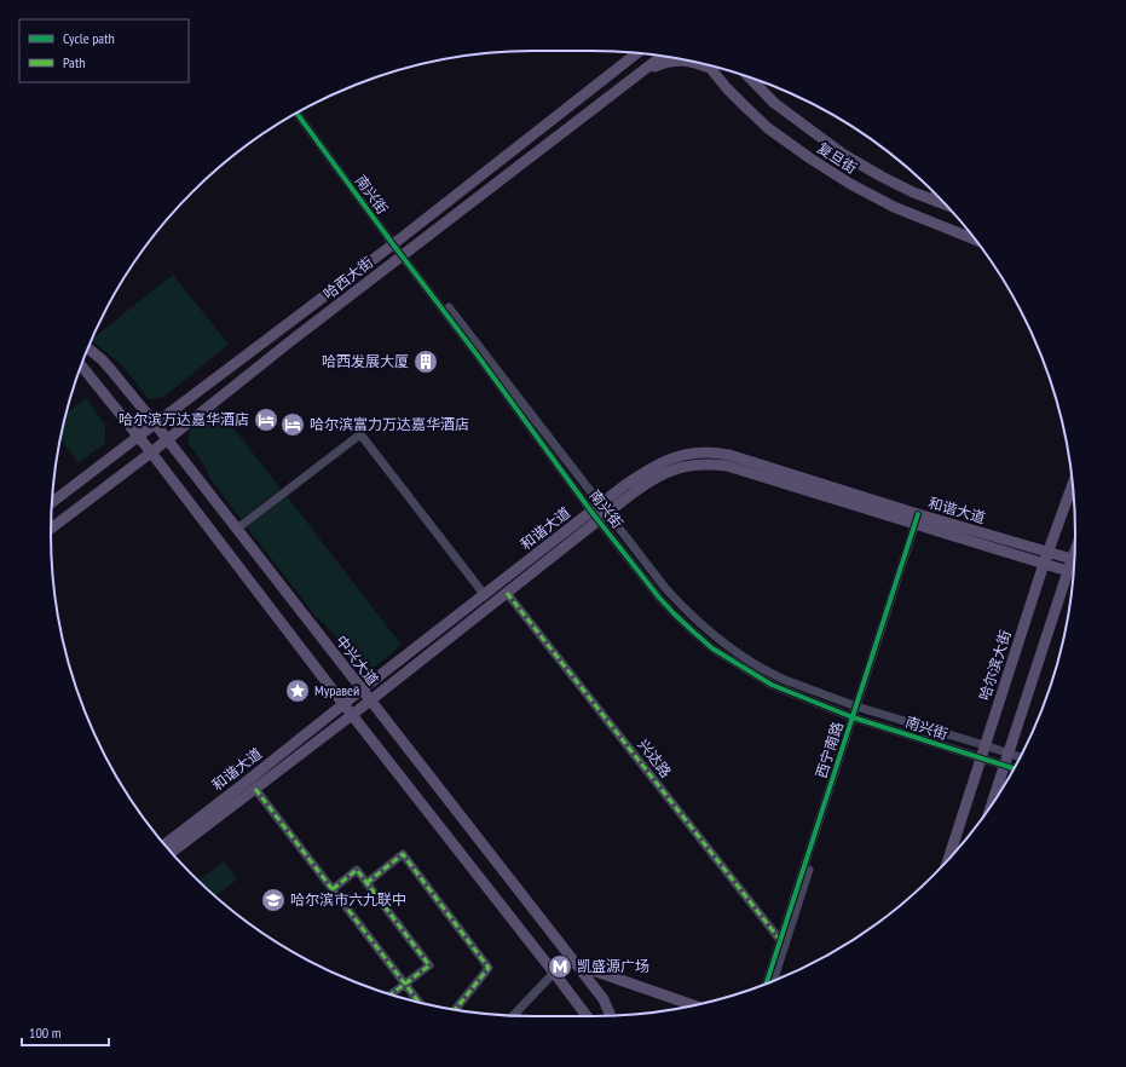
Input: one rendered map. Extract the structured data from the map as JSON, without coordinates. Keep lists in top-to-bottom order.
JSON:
{
  "streets": {
    "main road": [
      "复旦街",
      "哈西大街",
      "和谐大道",
      "中兴大道",
      "哈尔滨大街"
    ],
    "street": ["南兴街", "西宁南路", "兴达路"]
  },
  "crossings": [
    ["南兴街", "哈西大街"],
    ["南兴街", "和谐大道"],
    ["南兴街", "哈尔滨大街"],
    ["南兴街", "西宁南路"],
    ["哈西大街", "中兴大道"],
    ["和谐大道", "中兴大道"],
    ["和谐大道", "哈尔滨大街"],
    ["和谐大道", "西宁南路"],
    ["和谐大道", "兴达路"],
    ["西宁南路", "兴达路"]
  ],
  "places": {
    "building": ["哈西发展大厦"],
    "hotel": ["哈尔滨万达嘉华酒店", "哈尔滨富力万达嘉华酒店"],
    "place": ["Муравей"],
    "school or university": ["哈尔滨市六九联中"],
    "metro station": ["凯盛源广场"]
  },
  "legend": ["Cycle path", "Path"],
  "scale_bar": "100 m"
}
